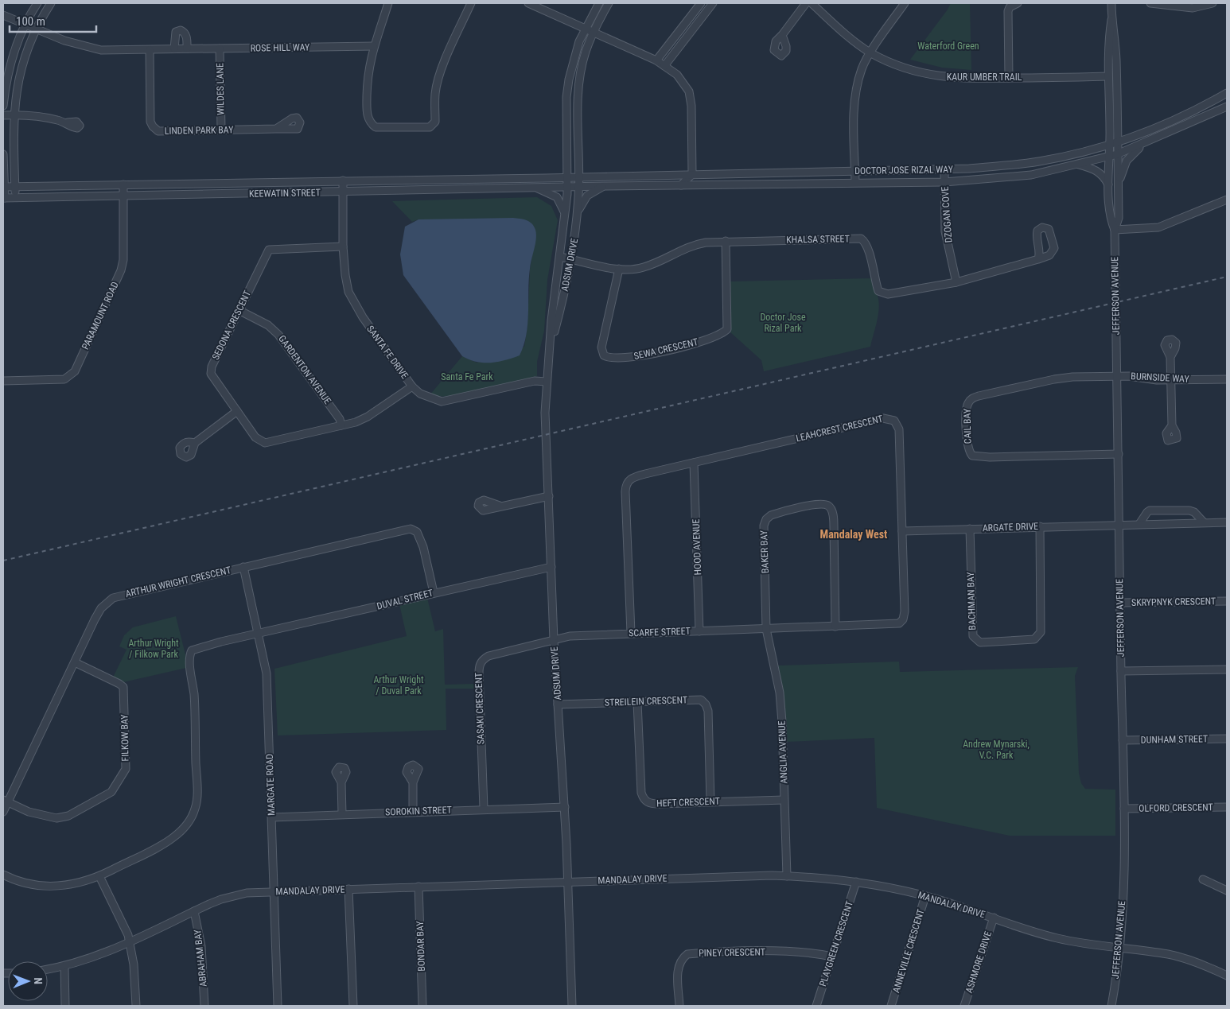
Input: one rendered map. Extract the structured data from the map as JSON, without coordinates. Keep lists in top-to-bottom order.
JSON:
{
  "streets": {
    "street": [
      "ROSE HILL WAY",
      "KAUR UMBER TRAIL",
      "WILDES LANE",
      "LINDEN PARK BAY",
      "DOCTOR JOSE RIZAL WAY",
      "KEEWATIN STREET",
      "DZOGAN COVE",
      "KHALSA STREET",
      "ADSUM DRIVE",
      "JEFFERSON AVENUE",
      "PARAMOUNT ROAD",
      "SEDONA CRESCENT",
      "SEWA CRESCENT",
      "SANTA FE DRIVE",
      "GARDENTON AVENUE",
      "BURNSIDE WAY",
      "CAIL BAY",
      "LEAHCREST CRESCENT",
      "ARGATE DRIVE",
      "HOOD AVENUE",
      "BAKER BAY",
      "ARTHUR WRIGHT CRESCENT",
      "DUVAL STREET",
      "BACHMAN BAY",
      "SKRYPNYK CRESCENT",
      "SCARFE STREET",
      "STREILEIN CRESCENT",
      "SASAKI CRESCENT",
      "FILKOW BAY",
      "DUNHAM STREET",
      "ANGLIA AVENUE",
      "MARGATE ROAD",
      "HEFT CRESCENT",
      "OLFORD CRESCENT",
      "SOROKIN STREET",
      "MANDALAY DRIVE",
      "PLAYGREEN CRESCENT",
      "BONDAR BAY",
      "ANNEVILLE CRESCENT",
      "PINEY CRESCENT",
      "ABRAHAM BAY",
      "ASHMORE DRIVE"
    ]
  },
  "crossings": [
    ["ROSE HILL WAY", "WILDES LANE"],
    ["ROSE HILL WAY", "LINDEN PARK BAY"],
    ["KAUR UMBER TRAIL", "JEFFERSON AVENUE"],
    ["WILDES LANE", "LINDEN PARK BAY"],
    ["DOCTOR JOSE RIZAL WAY", "KEEWATIN STREET"],
    ["DOCTOR JOSE RIZAL WAY", "DZOGAN COVE"],
    ["DOCTOR JOSE RIZAL WAY", "ADSUM DRIVE"],
    ["DOCTOR JOSE RIZAL WAY", "JEFFERSON AVENUE"],
    ["KEEWATIN STREET", "ADSUM DRIVE"],
    ["KEEWATIN STREET", "PARAMOUNT ROAD"],
    ["KEEWATIN STREET", "SANTA FE DRIVE"],
    ["DZOGAN COVE", "KHALSA STREET"],
    ["KHALSA STREET", "ADSUM DRIVE"],
    ["KHALSA STREET", "SEWA CRESCENT"],
    ["ADSUM DRIVE", "SANTA FE DRIVE"],
    ["ADSUM DRIVE", "DUVAL STREET"],
    ["ADSUM DRIVE", "SCARFE STREET"],
    ["ADSUM DRIVE", "STREILEIN CRESCENT"],
    ["ADSUM DRIVE", "SASAKI CRESCENT"],
    ["ADSUM DRIVE", "SOROKIN STREET"],
    ["ADSUM DRIVE", "MANDALAY DRIVE"],
    ["JEFFERSON AVENUE", "BURNSIDE WAY"],
    ["JEFFERSON AVENUE", "CAIL BAY"],
    ["JEFFERSON AVENUE", "ARGATE DRIVE"],
    ["JEFFERSON AVENUE", "SKRYPNYK CRESCENT"],
    ["JEFFERSON AVENUE", "DUNHAM STREET"],
    ["JEFFERSON AVENUE", "OLFORD CRESCENT"],
    ["JEFFERSON AVENUE", "MANDALAY DRIVE"],
    ["SEDONA CRESCENT", "SANTA FE DRIVE"],
    ["SEDONA CRESCENT", "GARDENTON AVENUE"],
    ["BURNSIDE WAY", "CAIL BAY"],
    ["LEAHCREST CRESCENT", "ARGATE DRIVE"],
    ["LEAHCREST CRESCENT", "HOOD AVENUE"],
    ["LEAHCREST CRESCENT", "BAKER BAY"],
    ["LEAHCREST CRESCENT", "SCARFE STREET"],
    ["LEAHCREST CRESCENT", "ANGLIA AVENUE"],
    ["ARGATE DRIVE", "BACHMAN BAY"],
    ["HOOD AVENUE", "SCARFE STREET"],
    ["BAKER BAY", "SCARFE STREET"],
    ["BAKER BAY", "ANGLIA AVENUE"],
    ["ARTHUR WRIGHT CRESCENT", "DUVAL STREET"],
    ["ARTHUR WRIGHT CRESCENT", "FILKOW BAY"],
    ["ARTHUR WRIGHT CRESCENT", "MARGATE ROAD"],
    ["DUVAL STREET", "MARGATE ROAD"],
    ["SCARFE STREET", "SASAKI CRESCENT"],
    ["SCARFE STREET", "ANGLIA AVENUE"],
    ["STREILEIN CRESCENT", "HEFT CRESCENT"],
    ["SASAKI CRESCENT", "SOROKIN STREET"],
    ["ANGLIA AVENUE", "HEFT CRESCENT"],
    ["ANGLIA AVENUE", "MANDALAY DRIVE"],
    ["MARGATE ROAD", "SOROKIN STREET"],
    ["MARGATE ROAD", "MANDALAY DRIVE"],
    ["MANDALAY DRIVE", "PLAYGREEN CRESCENT"],
    ["MANDALAY DRIVE", "BONDAR BAY"],
    ["MANDALAY DRIVE", "ANNEVILLE CRESCENT"],
    ["MANDALAY DRIVE", "ABRAHAM BAY"],
    ["MANDALAY DRIVE", "ASHMORE DRIVE"],
    ["PLAYGREEN CRESCENT", "PINEY CRESCENT"]
  ],
  "districts": ["Mandalay West"],
  "parks": [
    "Waterford Green",
    "Doctor Jose Rizal Park",
    "Santa Fe Park",
    "Arthur Wright / Filkow Park",
    "Arthur Wright / Duval Park",
    "Andrew Mynarski, V.C. Park"
  ],
  "scale_bar": "100 m",
  "north": "right"
}
